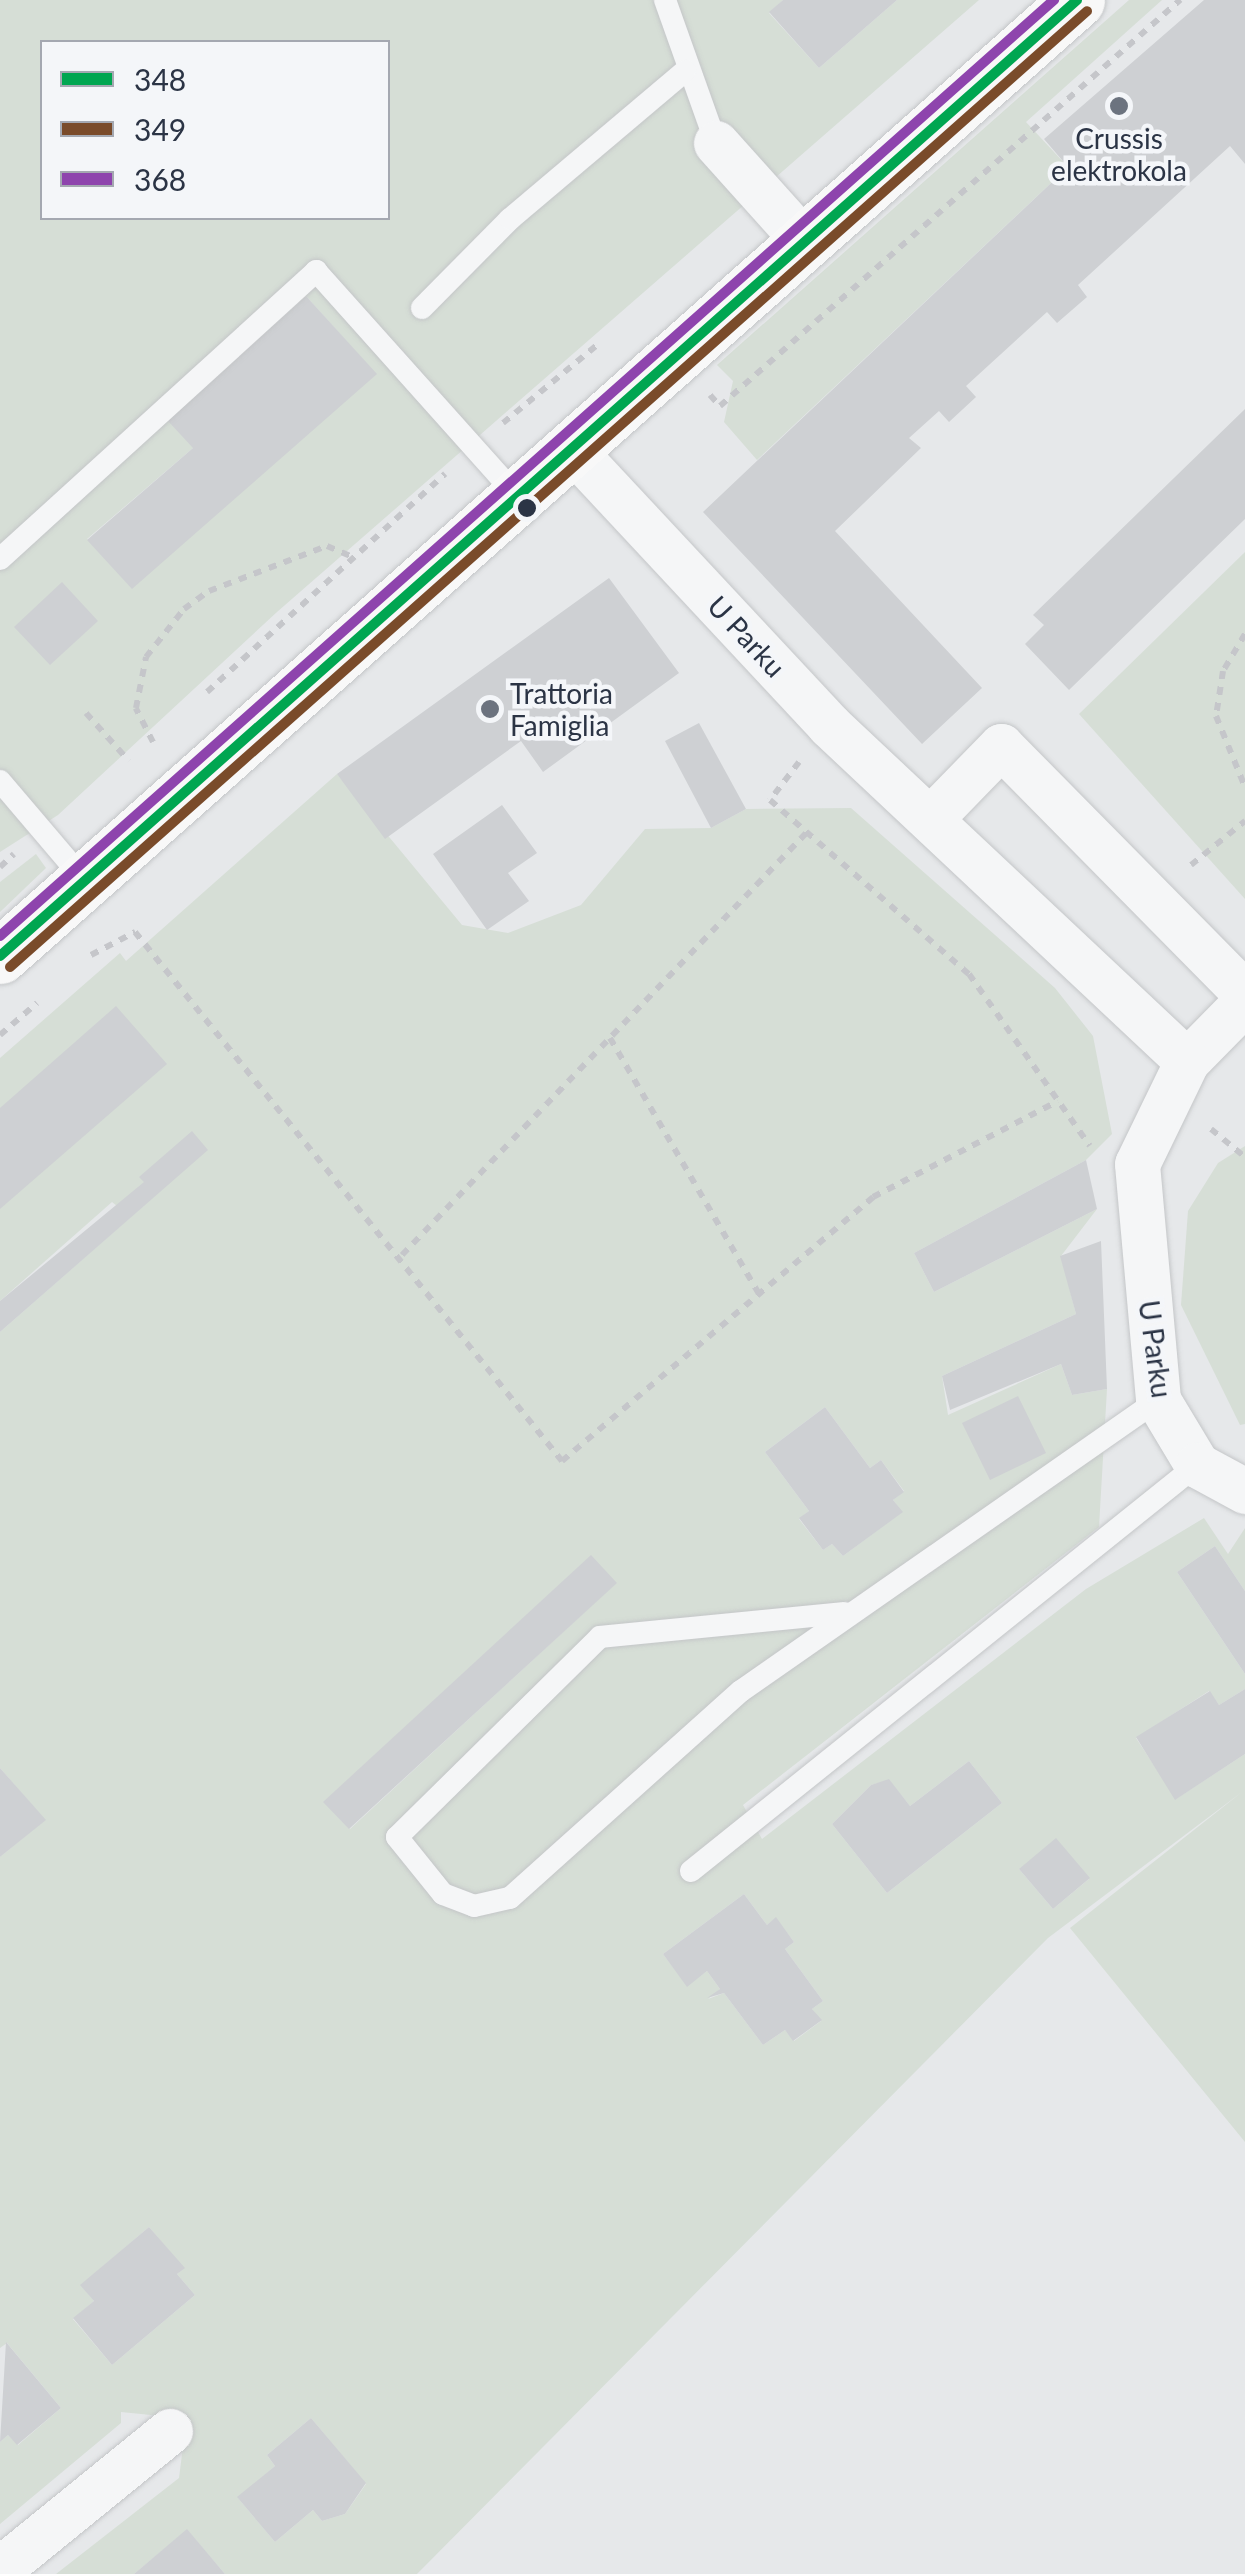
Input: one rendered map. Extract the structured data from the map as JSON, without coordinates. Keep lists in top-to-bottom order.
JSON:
{
  "streets": {
    "street": ["U Parku"]
  },
  "places": ["Crussis elektrokola", "Trattoria Famiglia"],
  "lines": ["transit line 348", "transit line 368", "transit line 349"],
  "legend": ["348", "349", "368"]
}
